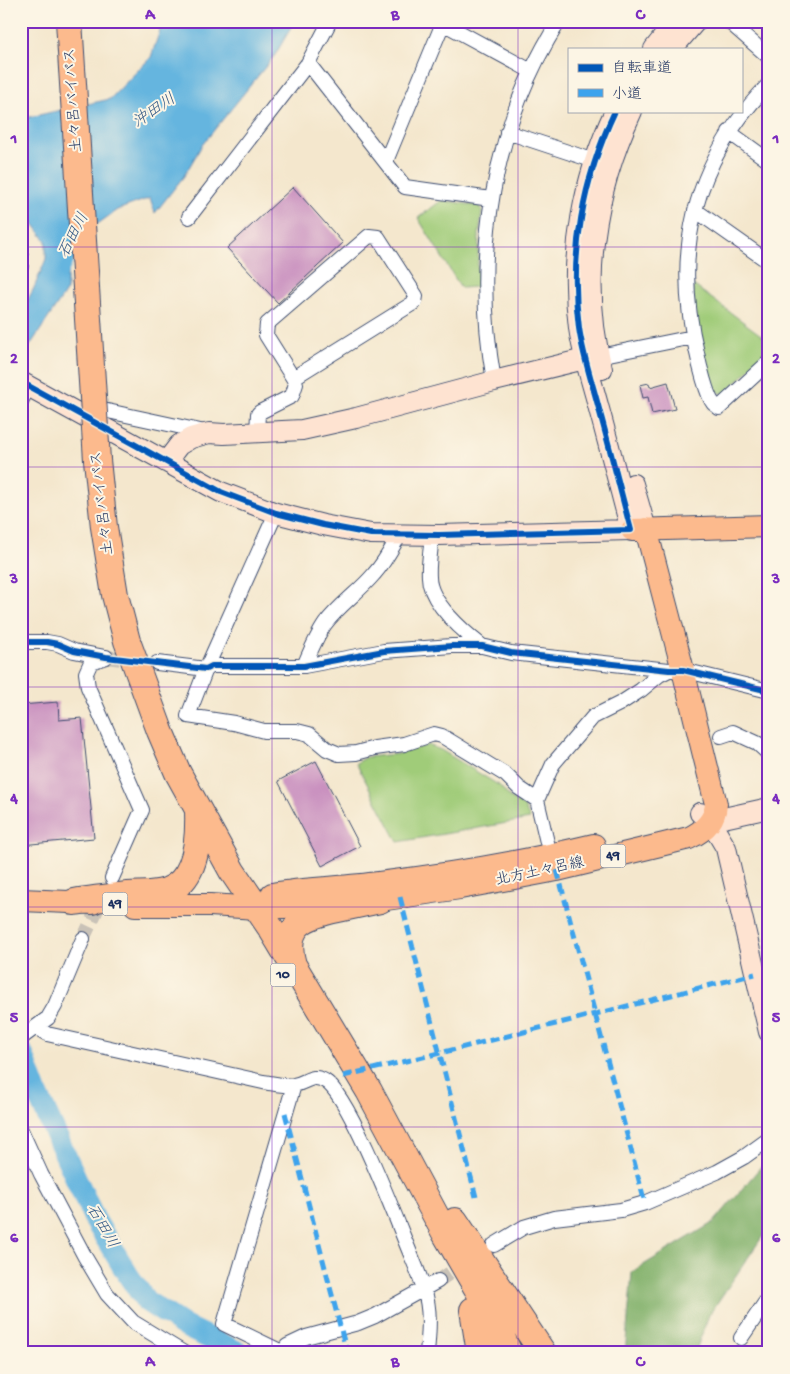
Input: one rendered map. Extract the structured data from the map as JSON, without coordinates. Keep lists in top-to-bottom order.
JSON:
{
  "streets": {
    "highway": ["土々呂バイパス", "10"],
    "main road": ["49", "北方土々呂線"]
  },
  "crossings": [
    ["土々呂バイパス", "北方土々呂線"]
  ],
  "water": ["沖田川", "石田川"],
  "legend": ["自転車道", "小道"],
  "grid": {
    "columns": ["A", "B", "C"],
    "rows": [
      "1",
      "2",
      "3",
      "4",
      "5",
      "6"
    ]
  }
}
